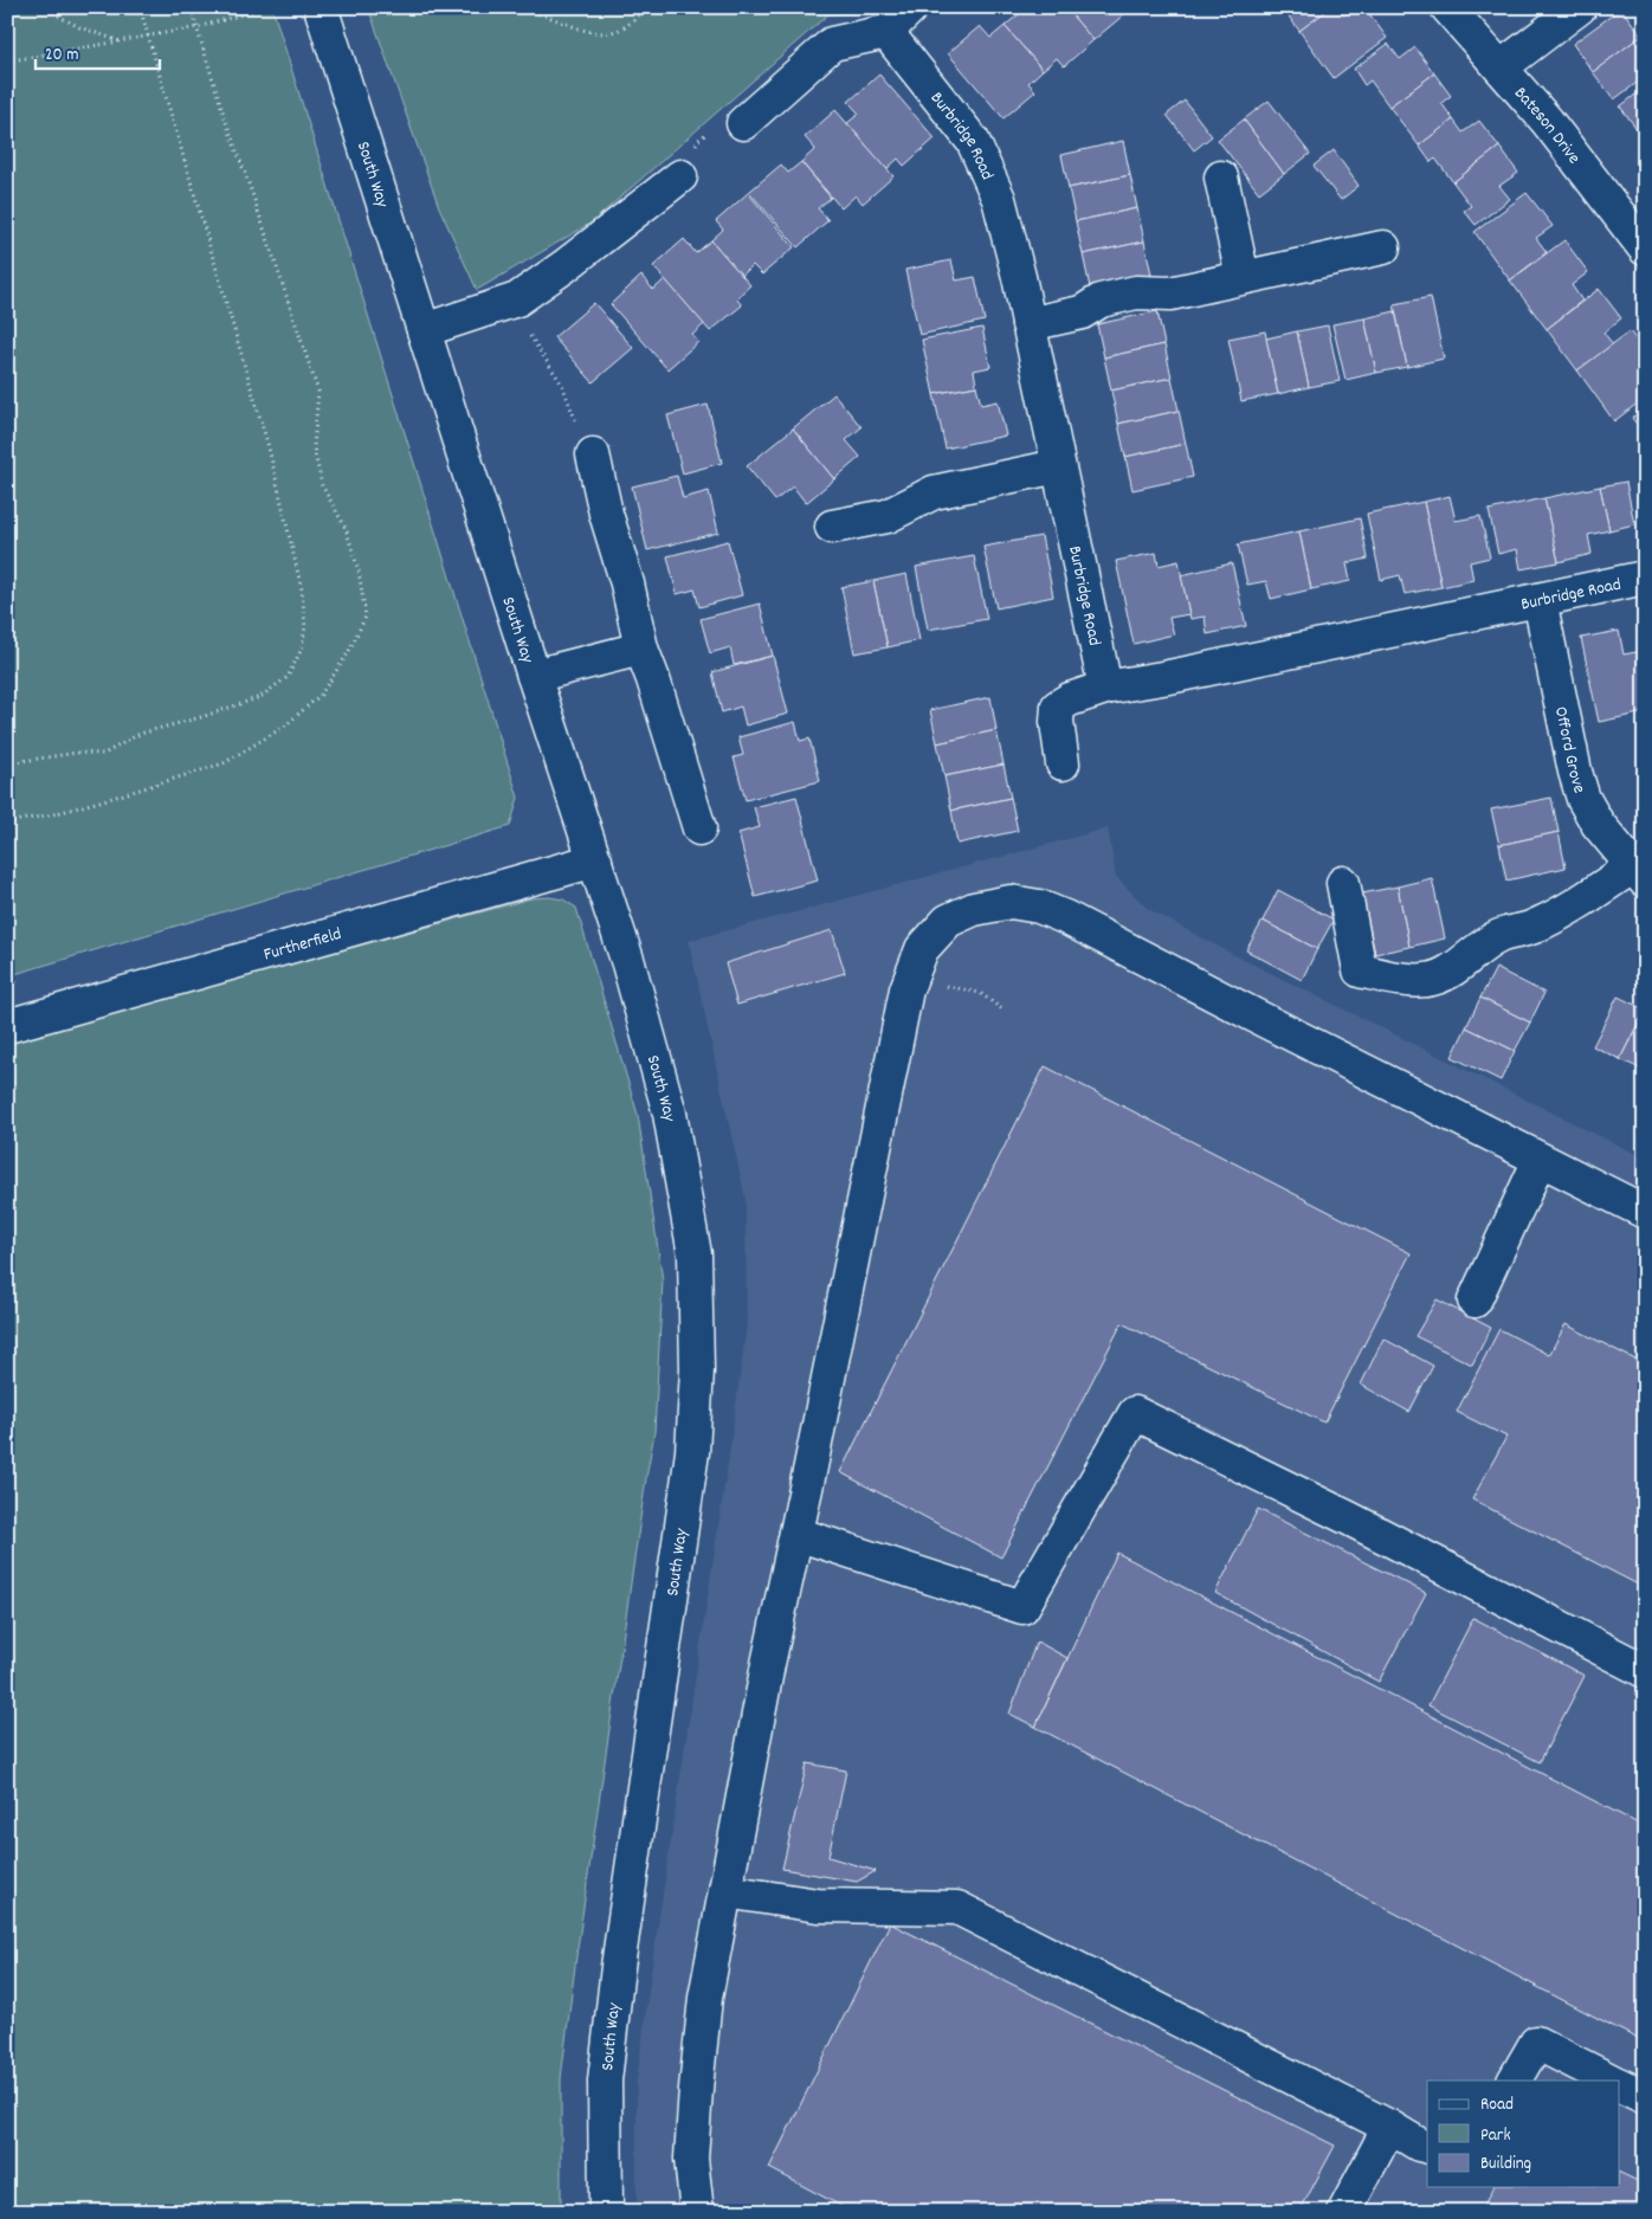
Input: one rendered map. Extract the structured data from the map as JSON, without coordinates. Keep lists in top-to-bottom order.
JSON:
{
  "streets": {
    "street": [
      "Bateson Drive",
      "Burbridge Road",
      "South Way",
      "Offord Grove",
      "Furtherfield"
    ]
  },
  "crossings": [
    ["Burbridge Road", "Offord Grove"],
    ["South Way", "Furtherfield"]
  ],
  "legend": ["Road", "Park", "Building"],
  "scale_bar": "20 m"
}
